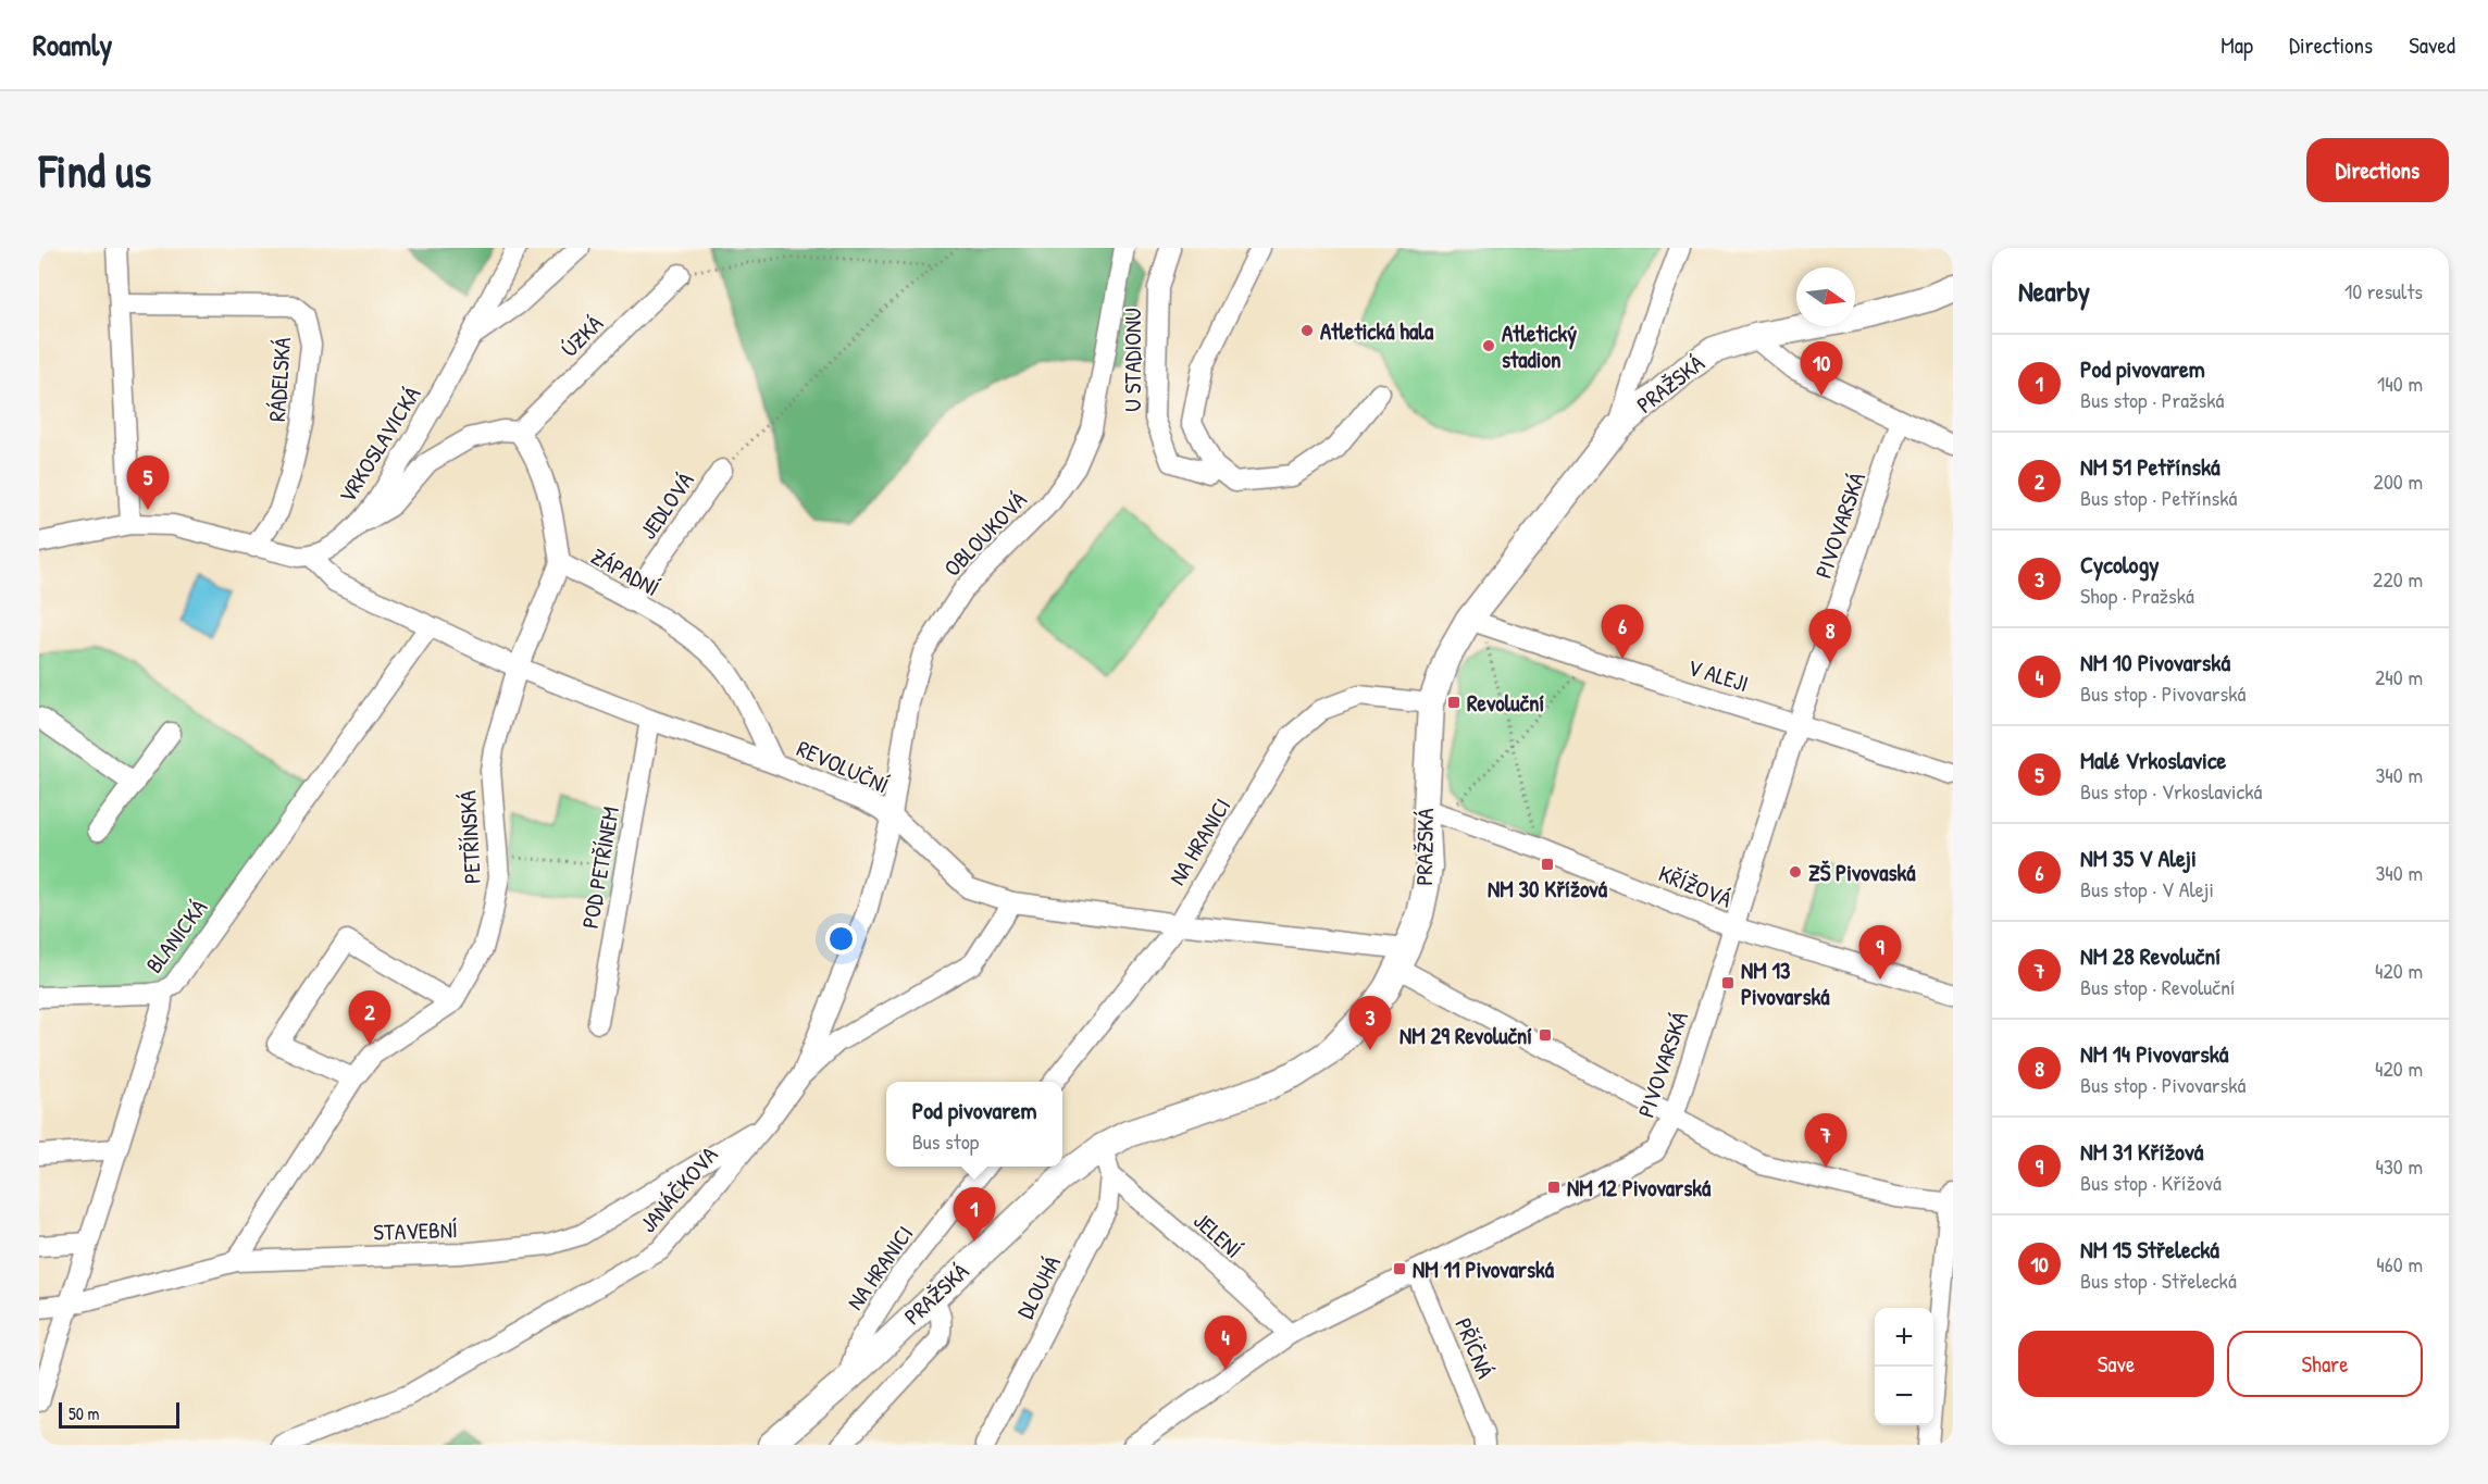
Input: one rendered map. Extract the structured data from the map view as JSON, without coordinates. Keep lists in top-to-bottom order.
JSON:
{
  "streets": {
    "main road": ["PRAŽSKÁ"],
    "street": [
      "ÚZKÁ",
      "U STADIONU",
      "RÁDELSKÁ",
      "VRKOSLAVICKÁ",
      "JEDLOVÁ",
      "PIVOVARSKÁ",
      "OBLOUKOVÁ",
      "ZÁPADNÍ",
      "V ALEJI",
      "REVOLUČNÍ",
      "PETŘÍNSKÁ",
      "NA HRANICI",
      "POD PETŘÍNEM",
      "KŘÍŽOVÁ",
      "BLANICKÁ",
      "JANÁČKOVA",
      "STAVEBNÍ",
      "JELENÍ",
      "DLOUHÁ",
      "PŘÍČNÁ"
    ]
  },
  "crossings": [
    ["ÚZKÁ", "ZÁPADNÍ"],
    ["PRAŽSKÁ", "V ALEJI"],
    ["PRAŽSKÁ", "REVOLUČNÍ"],
    ["PRAŽSKÁ", "NA HRANICI"],
    ["PRAŽSKÁ", "KŘÍŽOVÁ"],
    ["PRAŽSKÁ", "DLOUHÁ"],
    ["VRKOSLAVICKÁ", "REVOLUČNÍ"],
    ["JEDLOVÁ", "ZÁPADNÍ"],
    ["PIVOVARSKÁ", "V ALEJI"],
    ["PIVOVARSKÁ", "REVOLUČNÍ"],
    ["PIVOVARSKÁ", "KŘÍŽOVÁ"],
    ["PIVOVARSKÁ", "JELENÍ"],
    ["PIVOVARSKÁ", "PŘÍČNÁ"],
    ["OBLOUKOVÁ", "REVOLUČNÍ"],
    ["OBLOUKOVÁ", "JANÁČKOVA"],
    ["ZÁPADNÍ", "REVOLUČNÍ"],
    ["ZÁPADNÍ", "PETŘÍNSKÁ"],
    ["REVOLUČNÍ", "PETŘÍNSKÁ"],
    ["REVOLUČNÍ", "NA HRANICI"],
    ["REVOLUČNÍ", "POD PETŘÍNEM"],
    ["REVOLUČNÍ", "BLANICKÁ"],
    ["REVOLUČNÍ", "JANÁČKOVA"],
    ["PETŘÍNSKÁ", "STAVEBNÍ"],
    ["BLANICKÁ", "STAVEBNÍ"],
    ["JANÁČKOVA", "STAVEBNÍ"],
    ["JELENÍ", "DLOUHÁ"]
  ],
  "places": {
    "other": ["Atletická hala", "Atletický stadion", "ZŠ Pivovaská"],
    "transit": [
      "Revoluční",
      "NM 30 Křížová",
      "NM 13 Pivovarská",
      "NM 29 Revoluční",
      "NM 12 Pivovarská",
      "NM 11 Pivovarská"
    ]
  },
  "scale_bar": "50 m",
  "north": "right",
  "page": {
    "header": "Roamly",
    "nav": ["Map", "Directions", "Saved"],
    "buttons": [
      "Directions",
      ["Save", "Share"]
    ],
    "title": "Find us",
    "heading": ["Nearby", "10 results"],
    "list": [
      {
        "mark": "1",
        "name": "Pod pivovarem",
        "note": "Bus stop · Pražská",
        "value": "140 m"
      },
      {
        "mark": "2",
        "name": "NM 51 Petřínská",
        "note": "Bus stop · Petřínská",
        "value": "200 m"
      },
      {
        "mark": "3",
        "name": "Cycology",
        "note": "Shop · Pražská",
        "value": "220 m"
      },
      {
        "mark": "4",
        "name": "NM 10 Pivovarská",
        "note": "Bus stop · Pivovarská",
        "value": "240 m"
      },
      {
        "mark": "5",
        "name": "Malé Vrkoslavice",
        "note": "Bus stop · Vrkoslavická",
        "value": "340 m"
      },
      {
        "mark": "6",
        "name": "NM 35 V Aleji",
        "note": "Bus stop · V Aleji",
        "value": "340 m"
      },
      {
        "mark": "7",
        "name": "NM 28 Revoluční",
        "note": "Bus stop · Revoluční",
        "value": "420 m"
      },
      {
        "mark": "8",
        "name": "NM 14 Pivovarská",
        "note": "Bus stop · Pivovarská",
        "value": "420 m"
      },
      {
        "mark": "9",
        "name": "NM 31 Křížová",
        "note": "Bus stop · Křížová",
        "value": "430 m"
      },
      {
        "mark": "10",
        "name": "NM 15 Střelecká",
        "note": "Bus stop · Střelecká",
        "value": "460 m"
      }
    ],
    "pins": [
      "10",
      "5",
      "6",
      "8",
      "9",
      "2",
      "3",
      "7",
      "1",
      "4"
    ],
    "popup": ["Pod pivovarem", "Bus stop"],
    "map_buttons": ["+", "−"],
    "scale": "50 m"
  }
}
